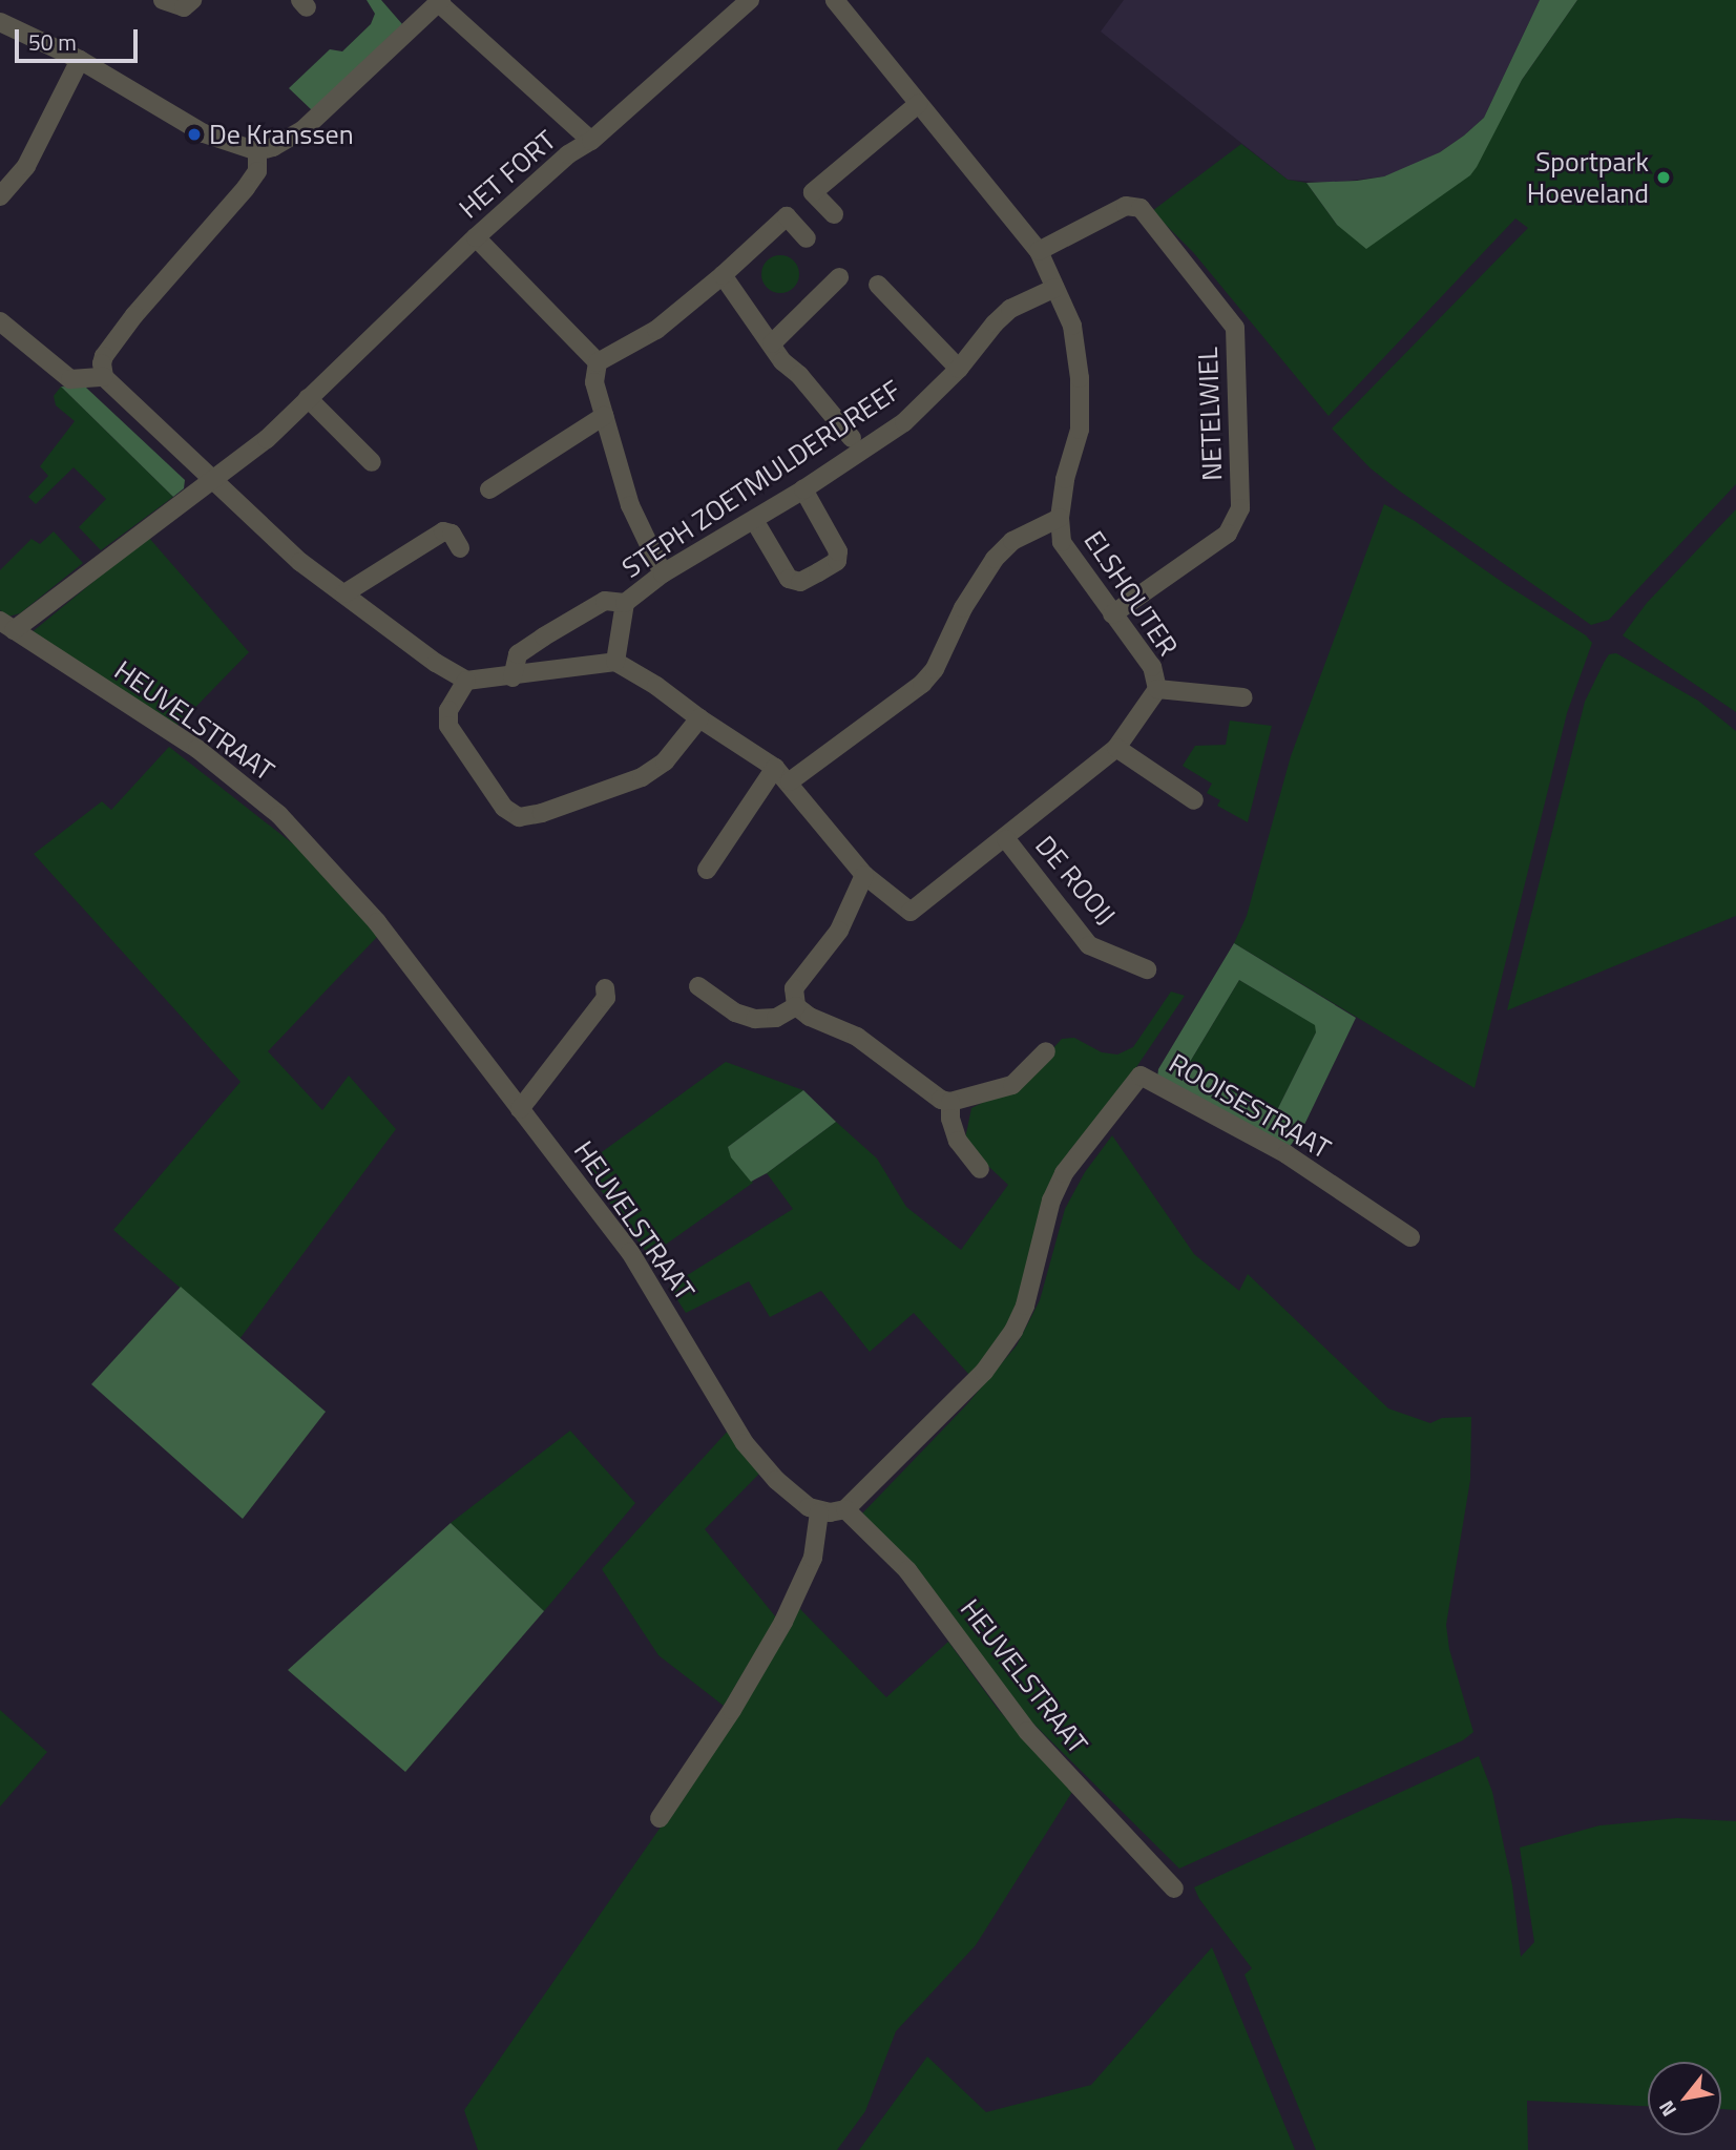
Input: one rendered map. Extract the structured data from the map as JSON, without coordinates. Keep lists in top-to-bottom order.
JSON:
{
  "streets": {
    "street": [
      "HET FORT",
      "NETELWIEL",
      "STEPH ZOETMULDERDREEF",
      "ELSHOUTER",
      "HEUVELSTRAAT",
      "DE ROOIJ",
      "ROOISESTRAAT"
    ]
  },
  "crossings": [
    ["HET FORT", "HEUVELSTRAAT"],
    ["NETELWIEL", "ELSHOUTER"],
    ["STEPH ZOETMULDERDREEF", "ELSHOUTER"],
    ["ELSHOUTER", "DE ROOIJ"],
    ["HEUVELSTRAAT", "ROOISESTRAAT"]
  ],
  "places": ["De Kranssen", "Sportpark Hoeveland"],
  "scale_bar": "50 m",
  "north": "bottom left"
}
